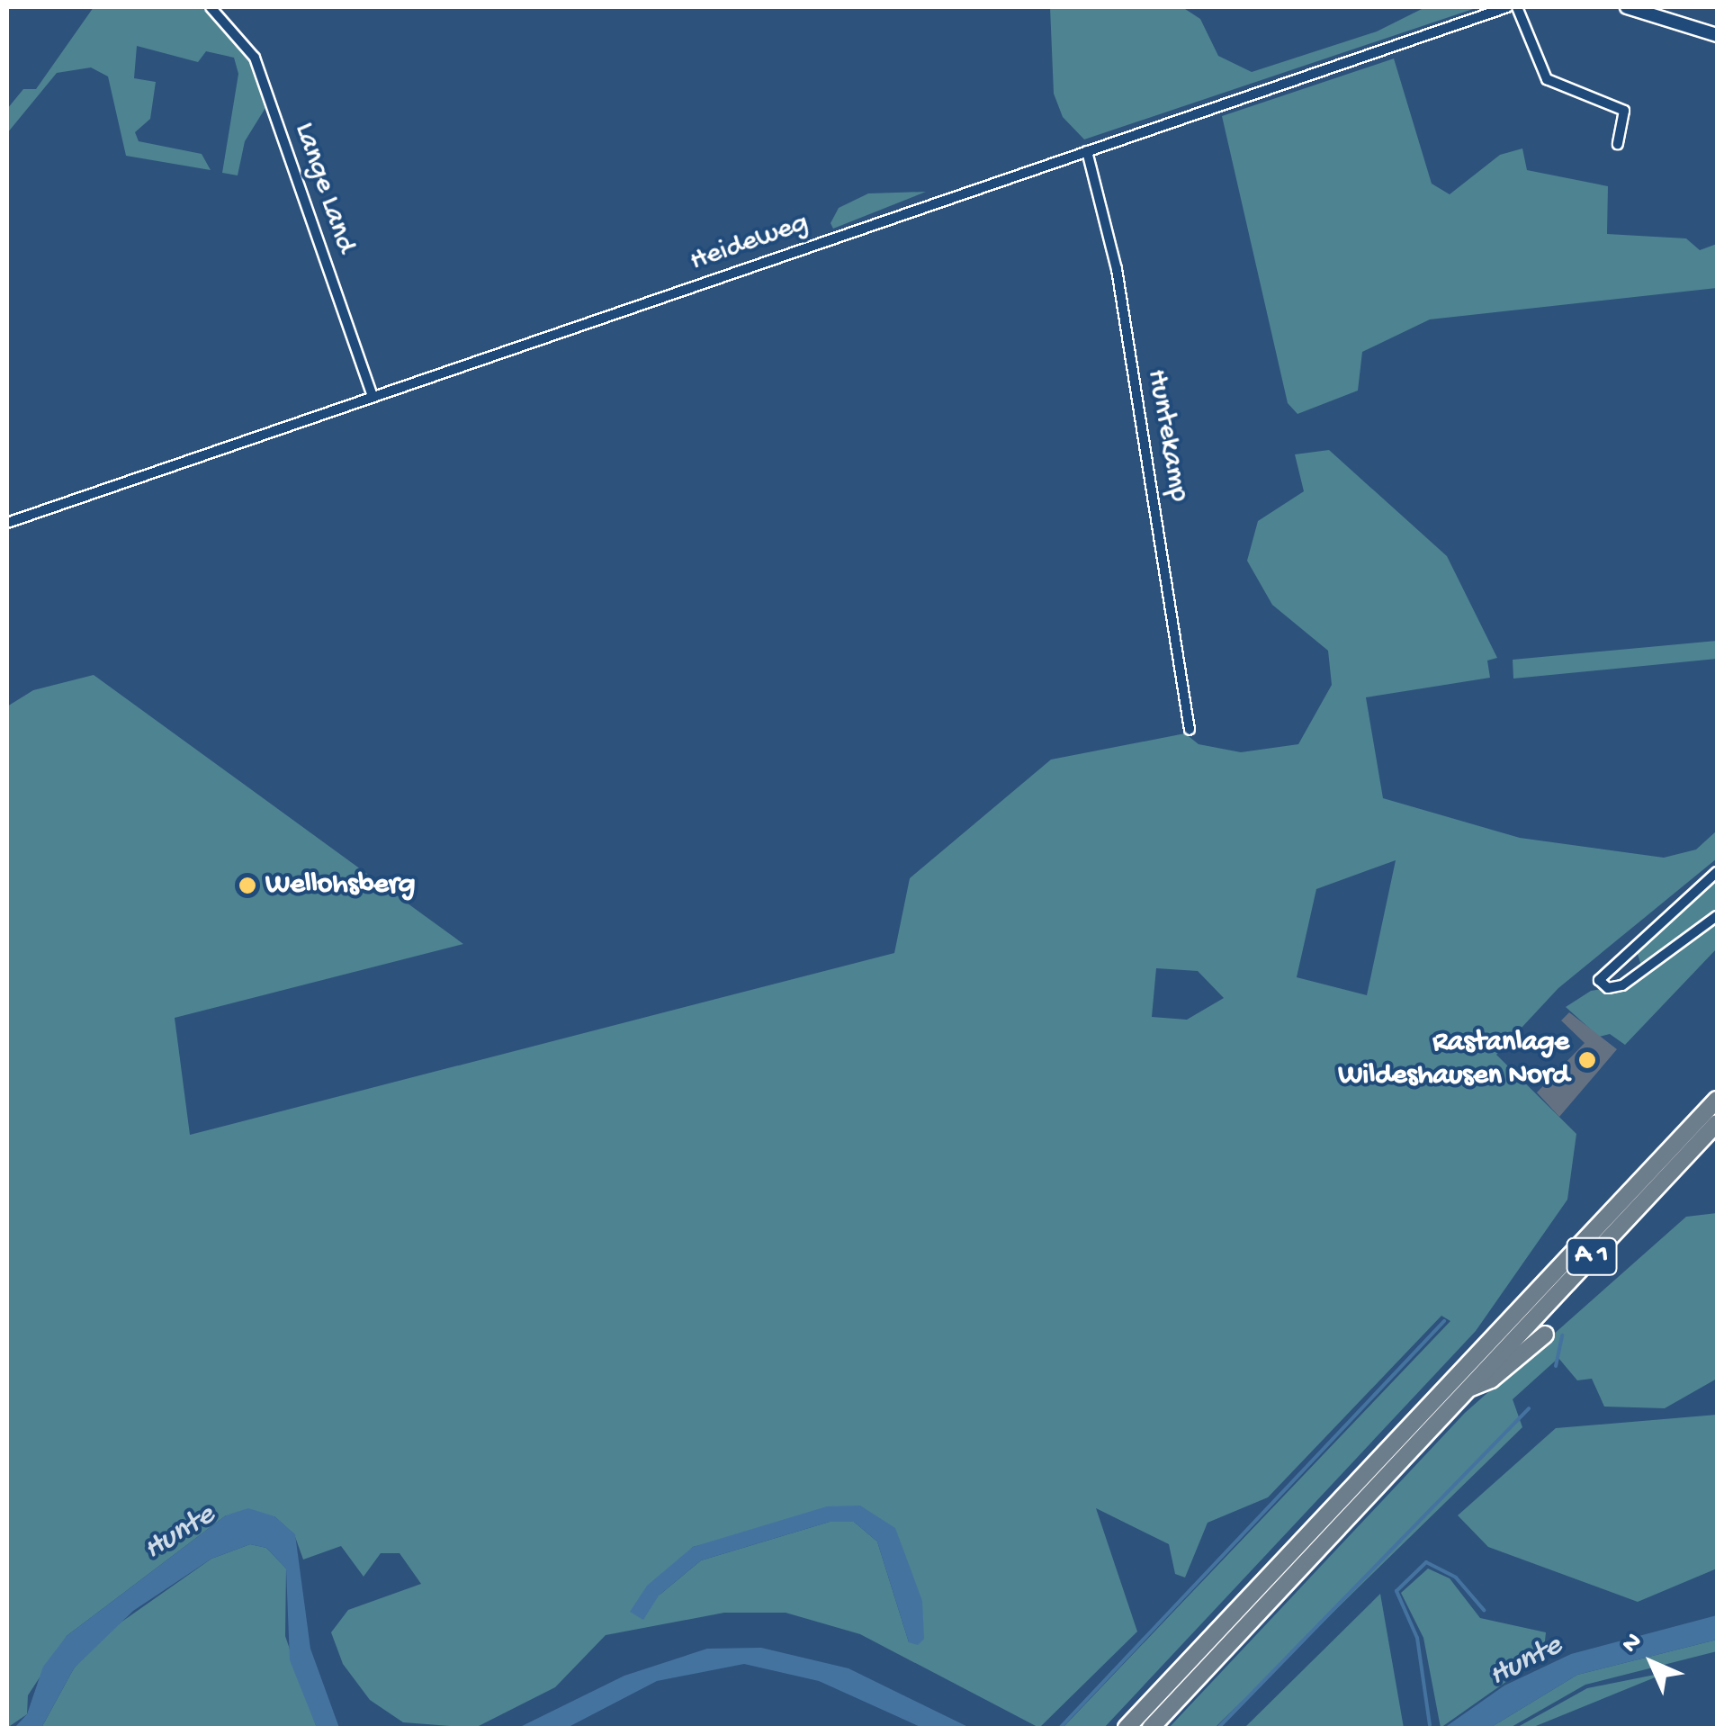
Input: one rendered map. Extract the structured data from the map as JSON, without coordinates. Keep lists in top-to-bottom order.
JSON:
{
  "streets": {
    "highway": ["A 1"],
    "street": ["Lange Land", "Heideweg", "Huntekamp"]
  },
  "crossings": [
    ["Lange Land", "Heideweg"],
    ["Heideweg", "Huntekamp"]
  ],
  "water": ["Hunte"],
  "places": ["Wellohsberg", "Rastanlage Wildeshausen Nord"],
  "north": "top left"
}
